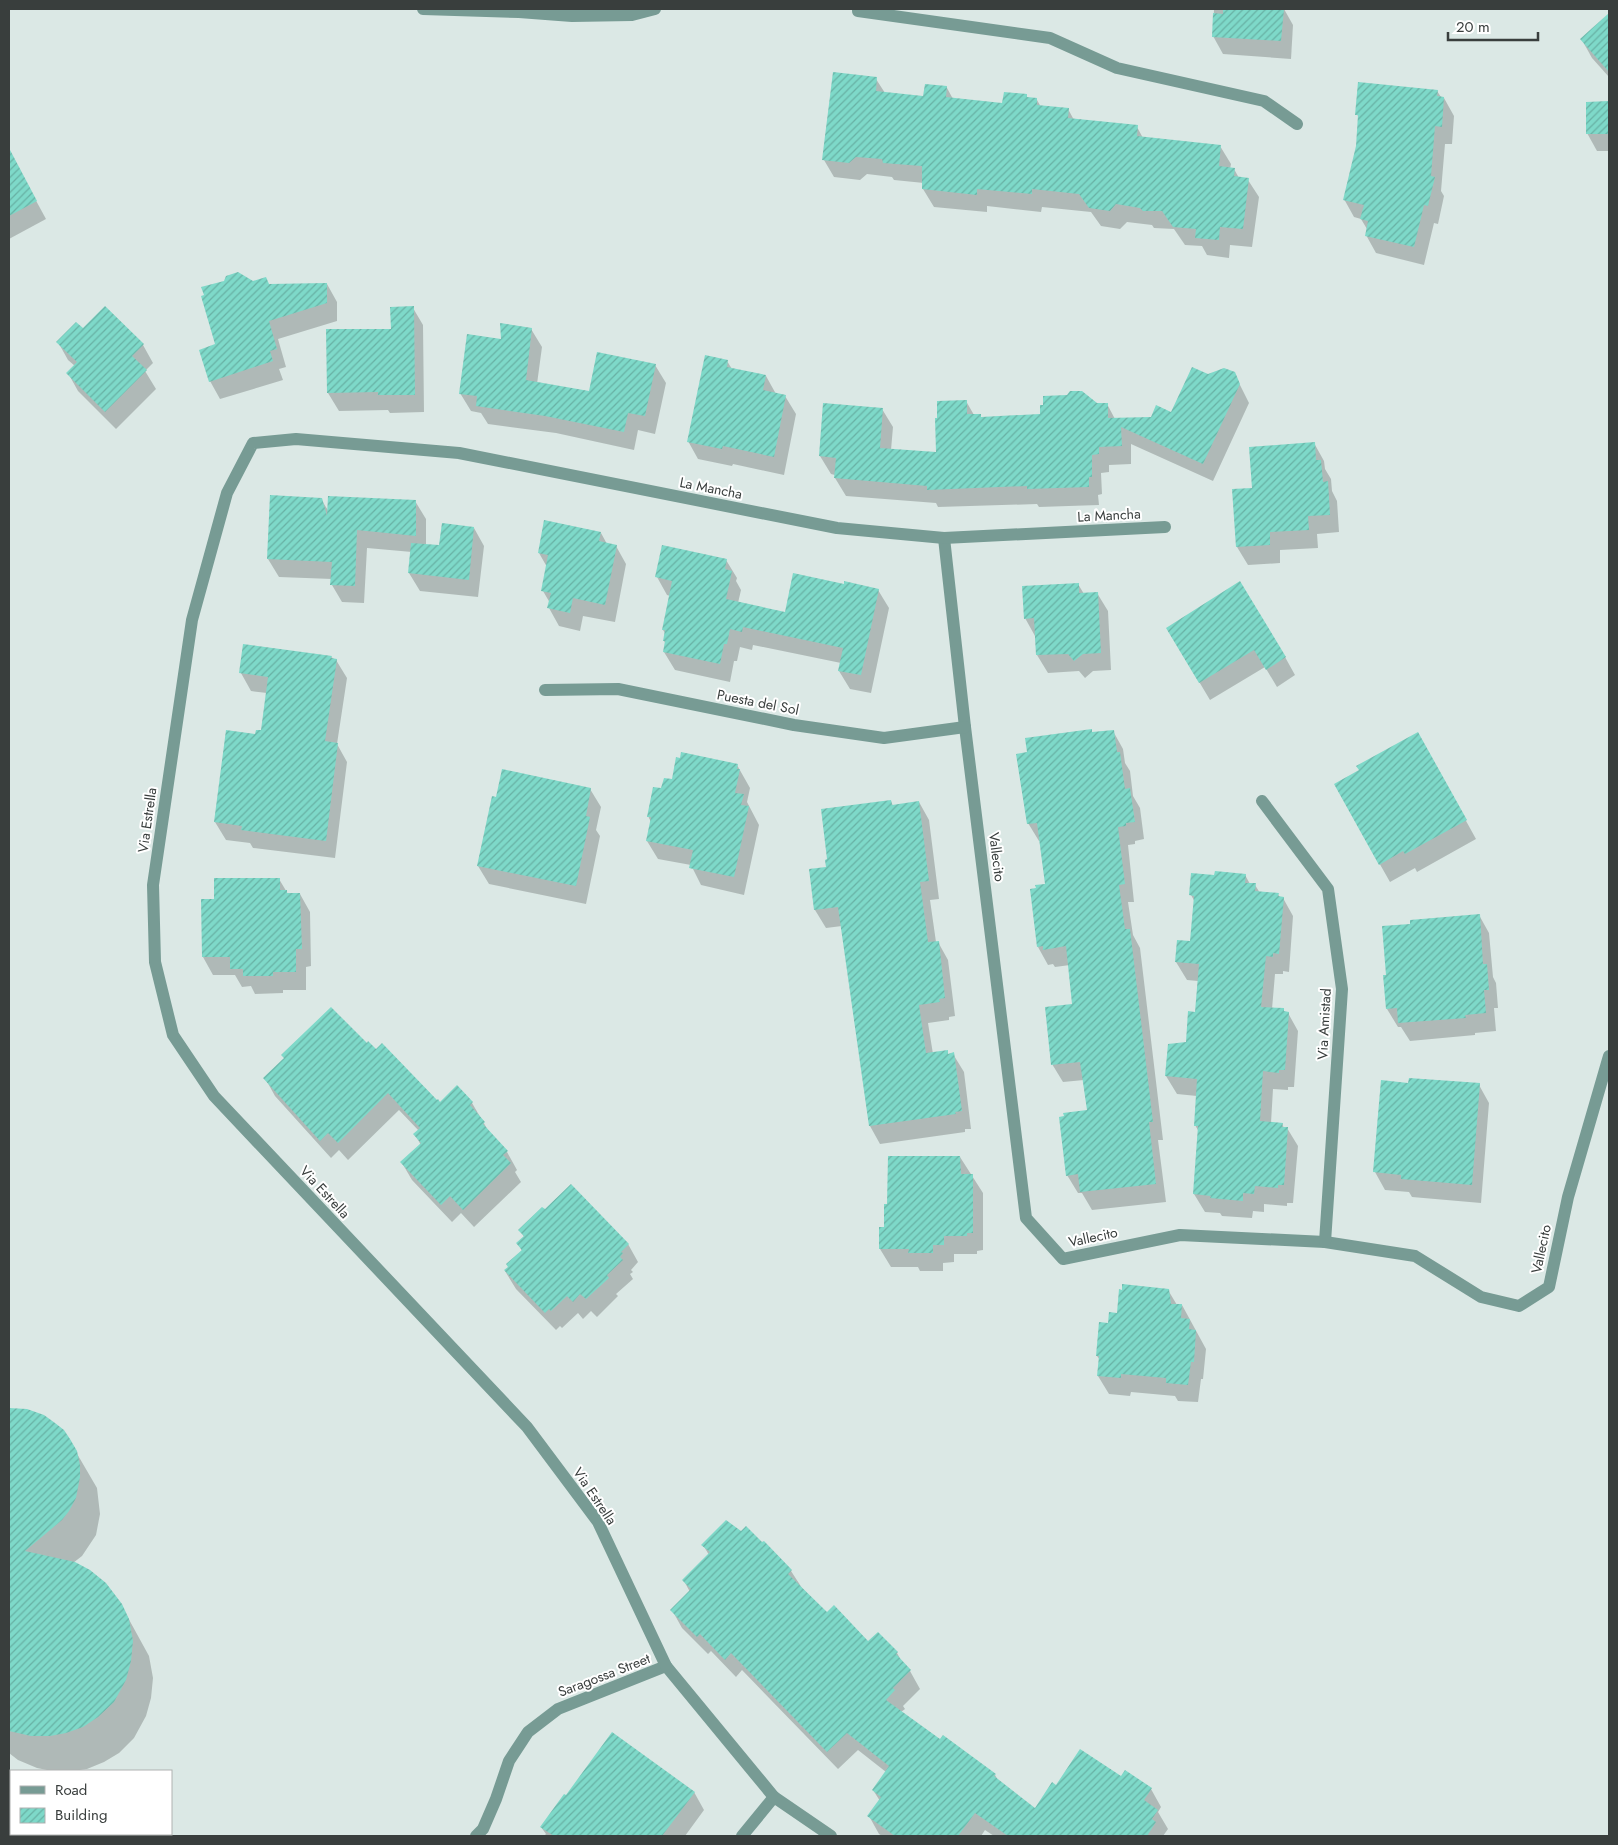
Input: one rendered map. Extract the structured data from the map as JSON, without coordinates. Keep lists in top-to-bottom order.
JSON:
{
  "streets": {
    "street": [
      "La Mancha",
      "Puesta del Sol",
      "Via Estrella",
      "Vallecito",
      "Via Amistad",
      "Saragossa Street"
    ]
  },
  "crossings": [
    ["La Mancha", "Via Estrella"],
    ["La Mancha", "Vallecito"],
    ["Puesta del Sol", "Vallecito"],
    ["Via Estrella", "Saragossa Street"],
    ["Vallecito", "Via Amistad"]
  ],
  "legend": ["Road", "Building"],
  "scale_bar": "20 m"
}
